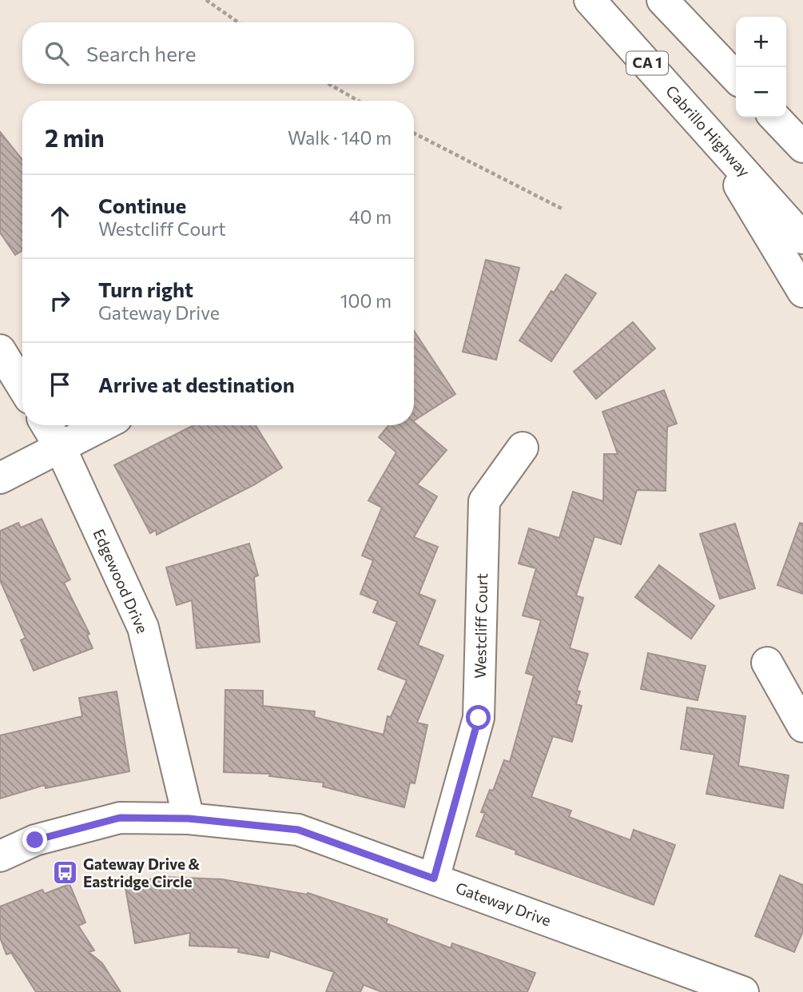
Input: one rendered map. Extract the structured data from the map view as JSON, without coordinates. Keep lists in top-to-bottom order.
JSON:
{
  "streets": {
    "main road": [
      "CA 1",
      "Cabrillo Highway",
      "Edgewood Drive",
      "Westcliff Court",
      "Gateway Drive"
    ]
  },
  "crossings": [
    ["Edgewood Drive", "Gateway Drive"],
    ["Westcliff Court", "Gateway Drive"]
  ],
  "places": {
    "bus stop": ["Gateway Drive & Eastridge Circle"]
  },
  "page": {
    "map_buttons": ["+", "−"],
    "search": "Search here",
    "heading": ["2 min", "Walk · 140 m"],
    "list": [
      ["Continue", "Westcliff Court", "40 m"],
      ["Turn right", "Gateway Drive", "100 m"],
      "Arrive at destination"
    ]
  }
}
